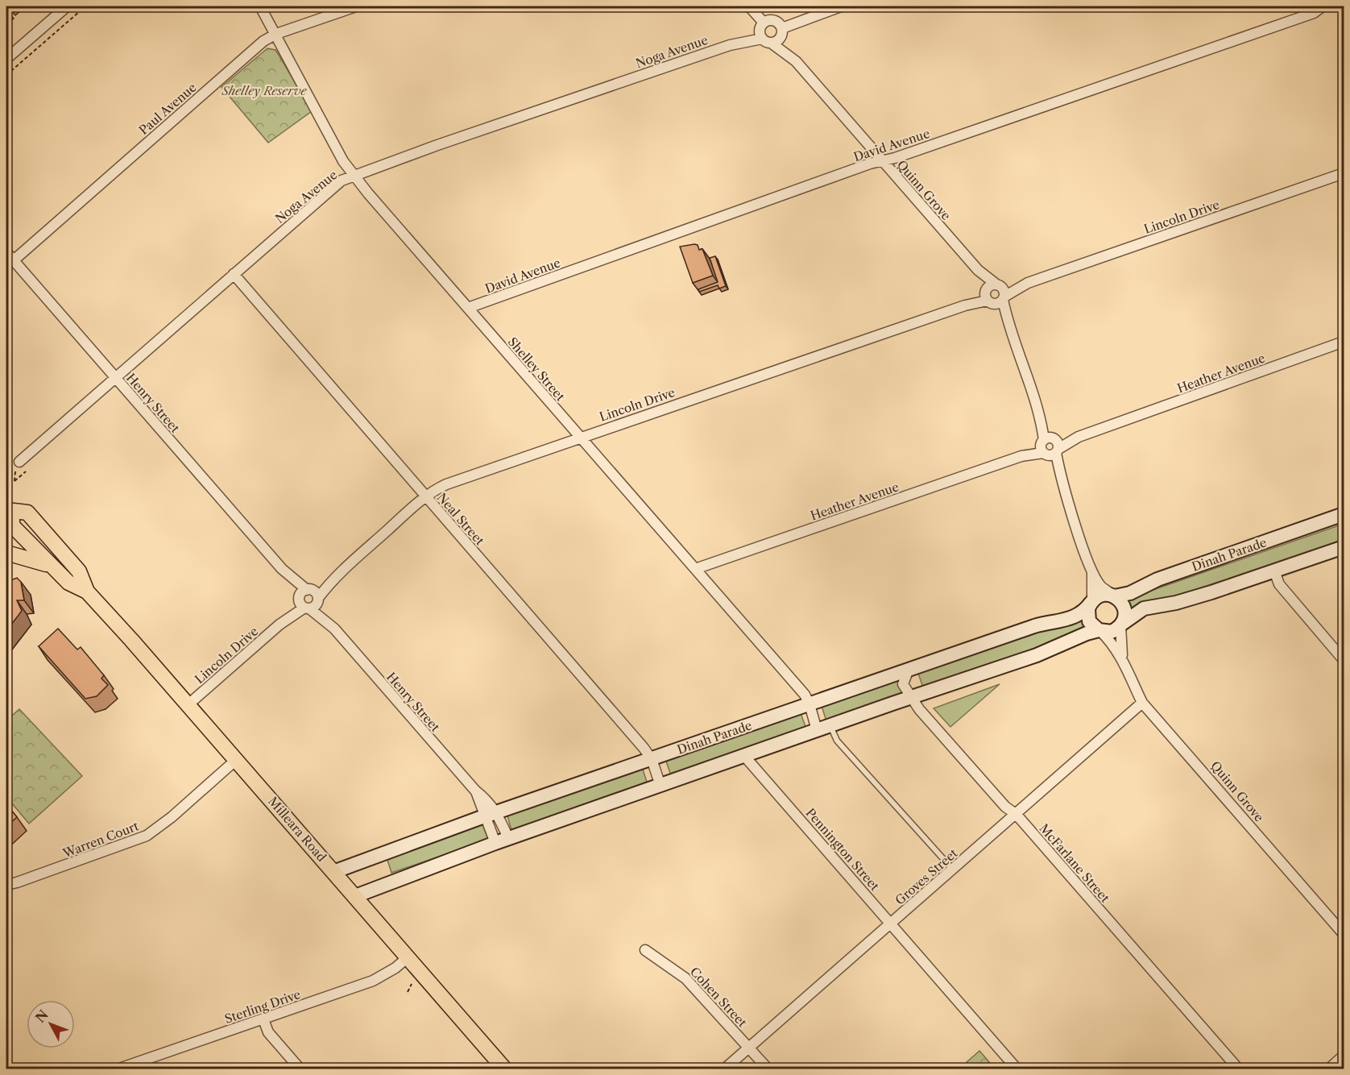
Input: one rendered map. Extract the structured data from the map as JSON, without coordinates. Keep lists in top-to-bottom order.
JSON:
{
  "streets": {
    "main road": ["Milleara Road"],
    "street": [
      "Noga Avenue",
      "Paul Avenue",
      "David Avenue",
      "Quinn Grove",
      "Lincoln Drive",
      "Shelley Street",
      "Heather Avenue",
      "Henry Street",
      "Neal Street",
      "Dinah Parade",
      "Warren Court",
      "Pennington Street",
      "McFarlane Street",
      "Groves Street",
      "Cohen Street",
      "Sterling Drive"
    ]
  },
  "crossings": [
    ["Noga Avenue", "Quinn Grove"],
    ["Noga Avenue", "Shelley Street"],
    ["Noga Avenue", "Henry Street"],
    ["Noga Avenue", "Neal Street"],
    ["Paul Avenue", "Shelley Street"],
    ["Paul Avenue", "Henry Street"],
    ["David Avenue", "Quinn Grove"],
    ["David Avenue", "Shelley Street"],
    ["Quinn Grove", "Lincoln Drive"],
    ["Quinn Grove", "Heather Avenue"],
    ["Quinn Grove", "Dinah Parade"],
    ["Quinn Grove", "Groves Street"],
    ["Lincoln Drive", "Shelley Street"],
    ["Lincoln Drive", "Henry Street"],
    ["Lincoln Drive", "Neal Street"],
    ["Lincoln Drive", "Milleara Road"],
    ["Shelley Street", "Heather Avenue"],
    ["Shelley Street", "Dinah Parade"],
    ["Henry Street", "Dinah Parade"],
    ["Neal Street", "Dinah Parade"],
    ["Dinah Parade", "Milleara Road"],
    ["Dinah Parade", "McFarlane Street"],
    ["Milleara Road", "Warren Court"],
    ["Milleara Road", "Sterling Drive"],
    ["Pennington Street", "Groves Street"],
    ["McFarlane Street", "Groves Street"],
    ["Groves Street", "Cohen Street"]
  ],
  "parks": ["Shelley Reserve"],
  "north": "top left"
}
